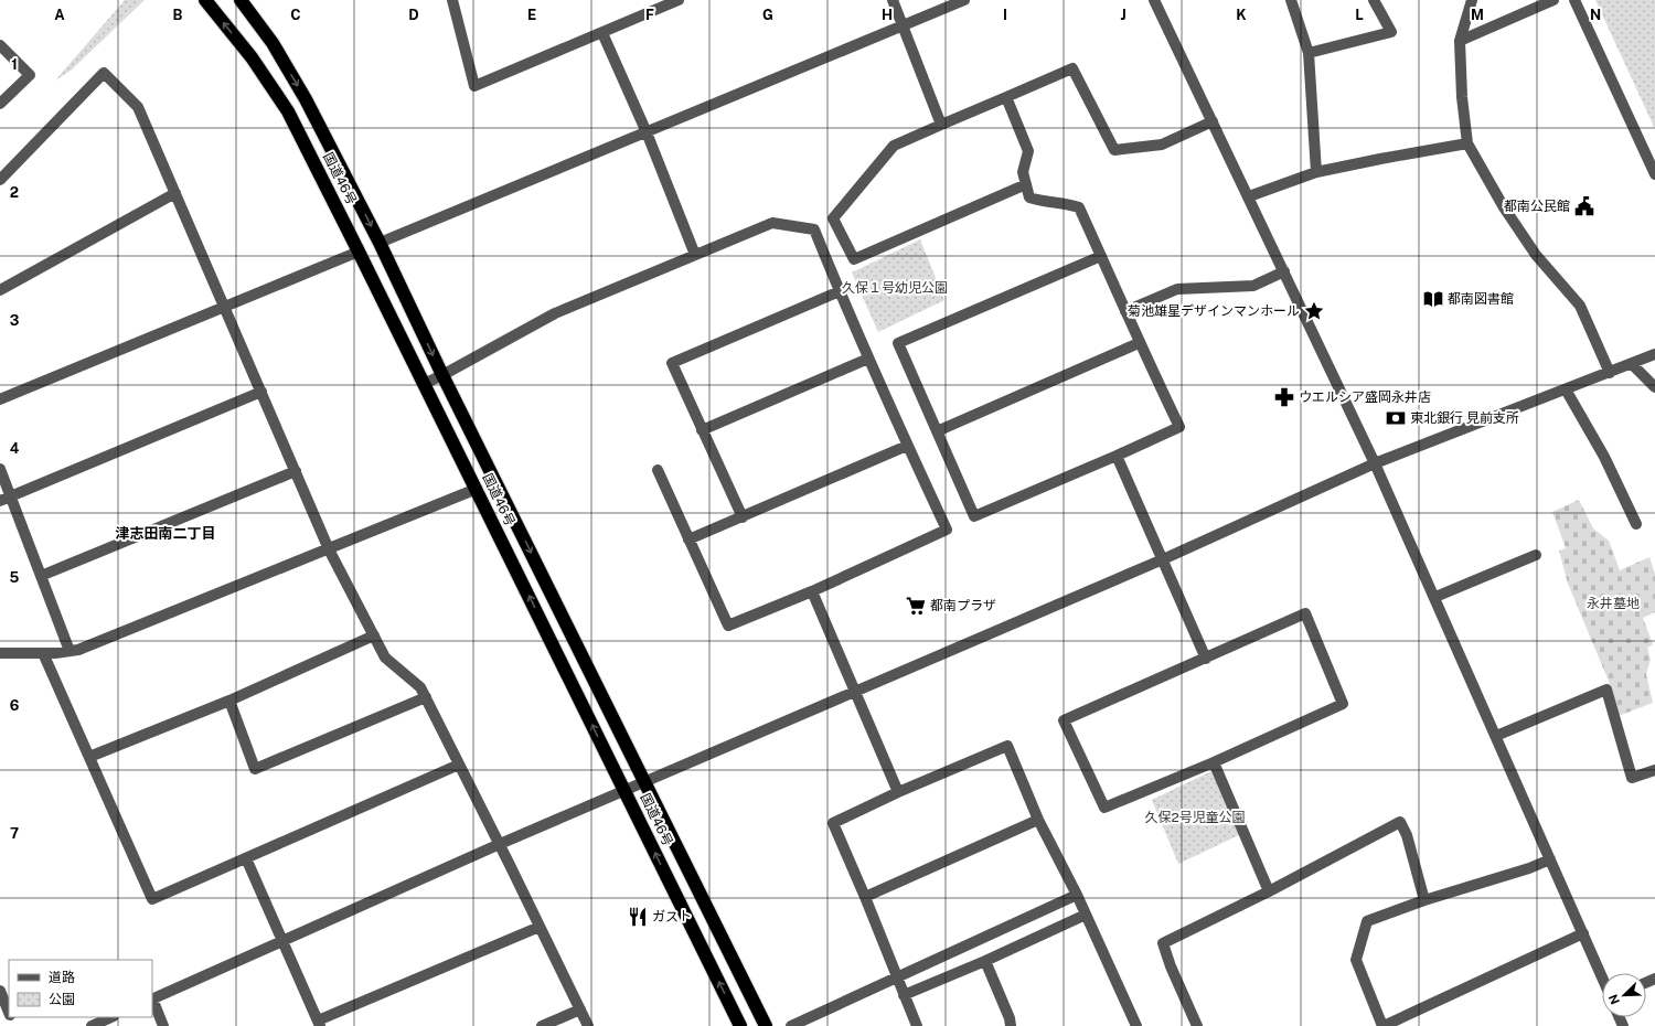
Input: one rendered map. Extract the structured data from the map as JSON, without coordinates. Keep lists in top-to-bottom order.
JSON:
{
  "streets": {
    "highway": ["国道46号"]
  },
  "districts": ["津志田南二丁目"],
  "parks": ["久保１号幼児公園", "永井墓地", "久保2号児童公園"],
  "places": {
    "public building": ["都南公民館"],
    "library": ["都南図書館"],
    "place": ["菊池雄星デザインマンホール"],
    "pharmacy": ["ウエルシア盛岡永井店"],
    "bank": ["東北銀行 見前支所"],
    "supermarket": ["都南プラザ"],
    "restaurant": ["ガスト"]
  },
  "legend": ["道路", "公園"],
  "north": "bottom left",
  "grid": {
    "columns": [
      "A",
      "B",
      "C",
      "D",
      "E",
      "F",
      "G",
      "H",
      "I",
      "J",
      "K",
      "L",
      "M",
      "N"
    ],
    "rows": [
      "1",
      "2",
      "3",
      "4",
      "5",
      "6",
      "7"
    ]
  }
}
